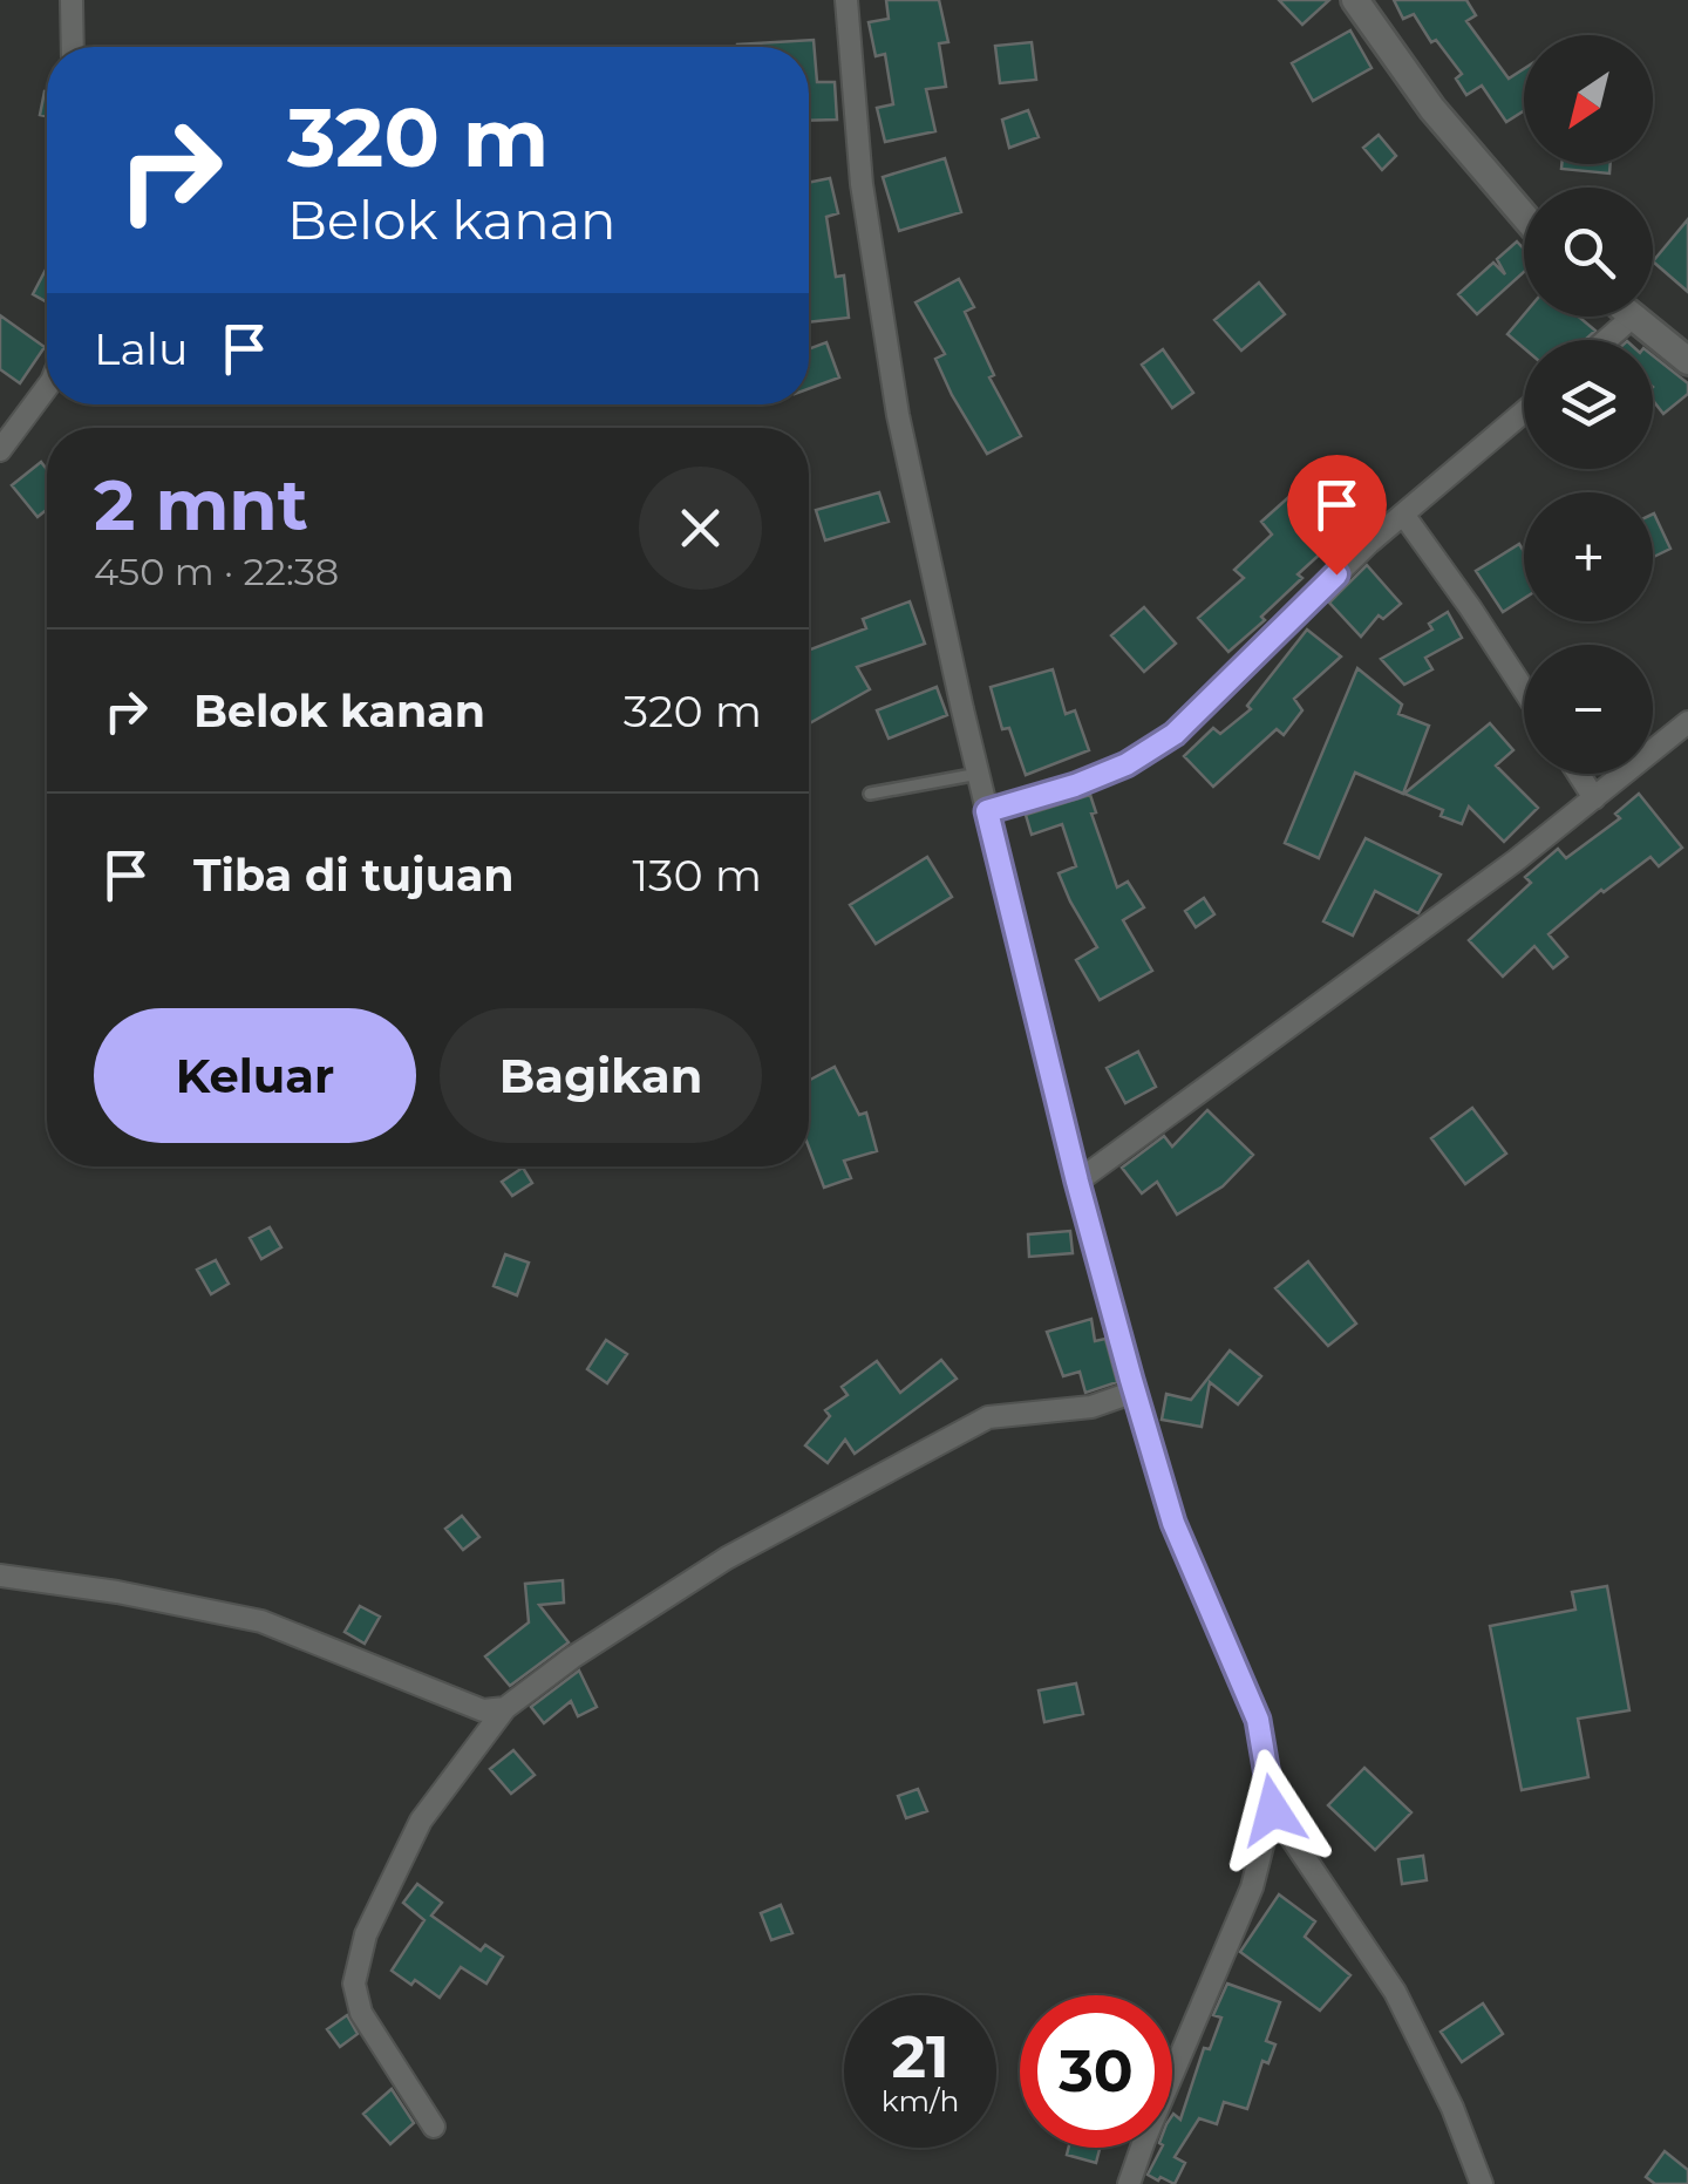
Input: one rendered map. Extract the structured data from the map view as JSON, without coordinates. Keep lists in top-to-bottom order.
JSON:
{
  "north": "bottom left",
  "page": {
    "map_buttons": ["+", "−"],
    "turn": ["320 m", "Belok kanan"],
    "then": "Lalu",
    "heading": ["2 mnt", "450 m · 22:38"],
    "list": [
      {
        "name": "Belok kanan",
        "value": "320 m"
      },
      {
        "name": "Tiba di tujuan",
        "value": "130 m"
      }
    ],
    "buttons": ["Keluar", "Bagikan"],
    "speed": "21 km/h",
    "limit": "30"
  }
}
